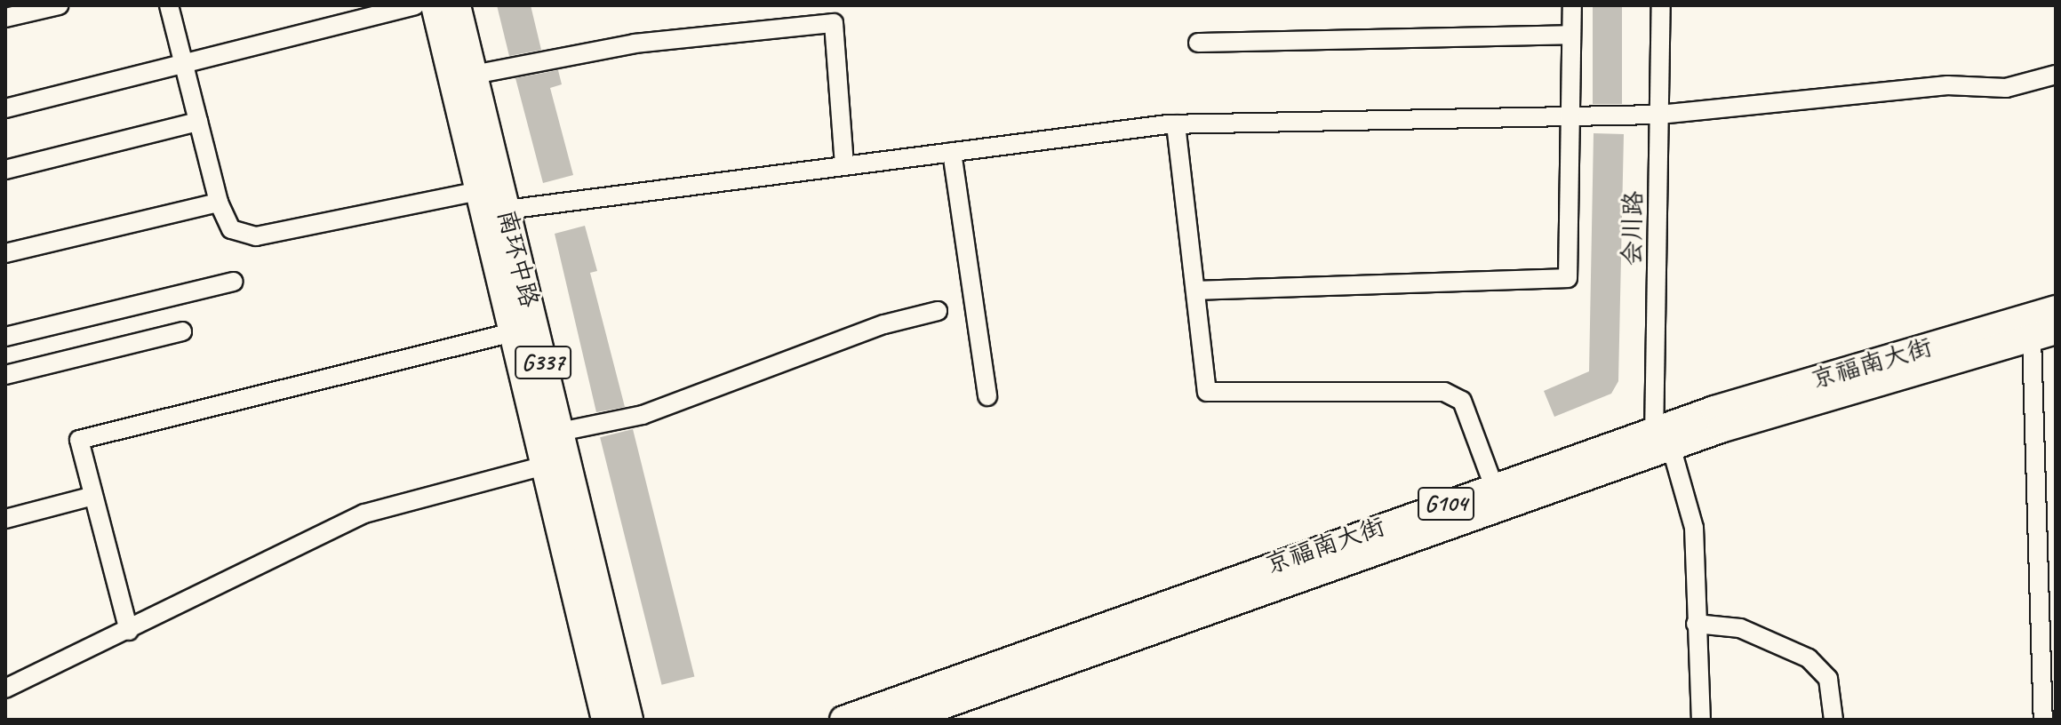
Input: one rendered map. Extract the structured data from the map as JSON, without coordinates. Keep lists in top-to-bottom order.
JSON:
{
  "streets": {
    "highway": [
      "南环中路",
      "G337",
      "京福南大街",
      "G104"
    ],
    "street": ["会川路"]
  },
  "crossings": [
    ["会川路", "京福南大街"]
  ]
}
